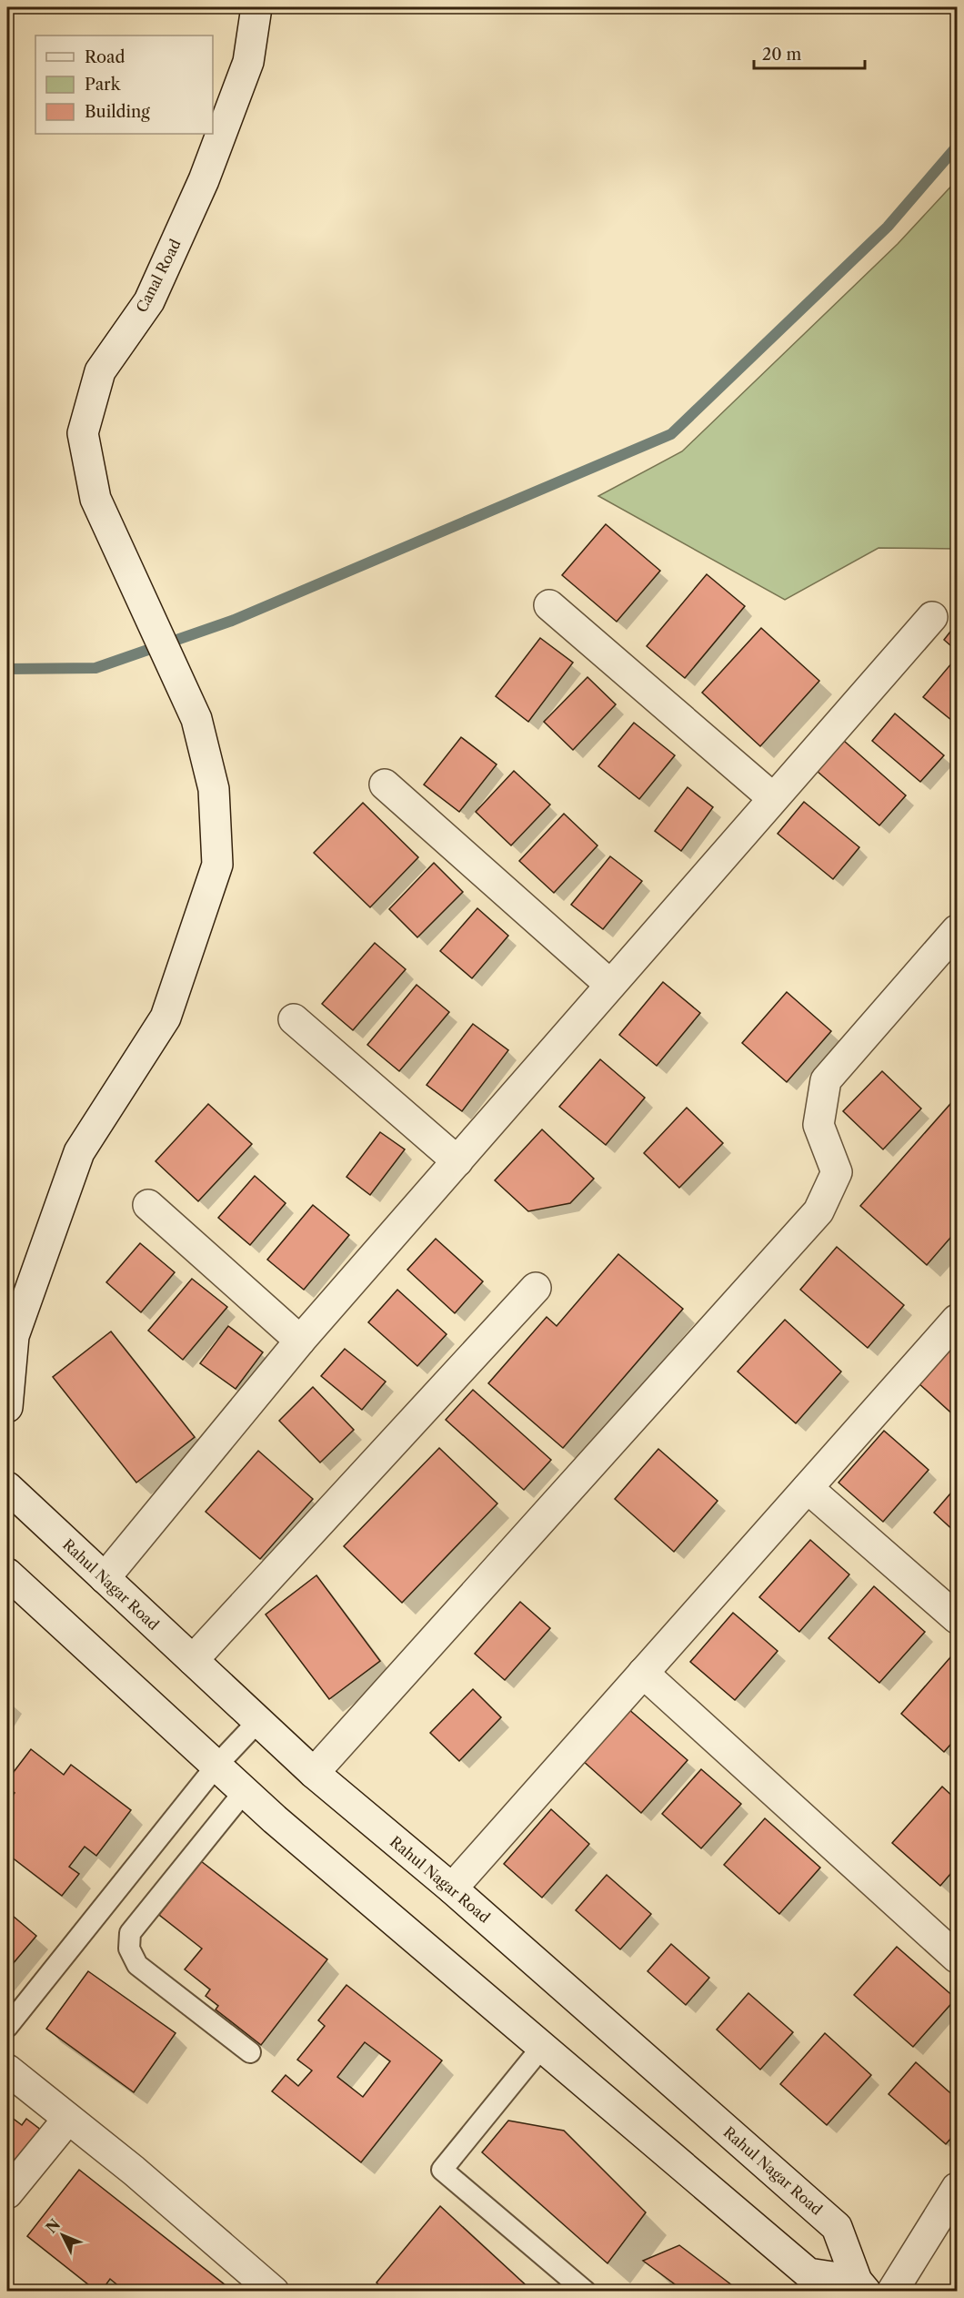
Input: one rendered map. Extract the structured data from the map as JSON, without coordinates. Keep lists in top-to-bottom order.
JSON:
{
  "streets": {
    "street": ["Canal Road", "Rahul Nagar Road"]
  },
  "legend": ["Road", "Park", "Building"],
  "scale_bar": "20 m",
  "north": "top left"
}
